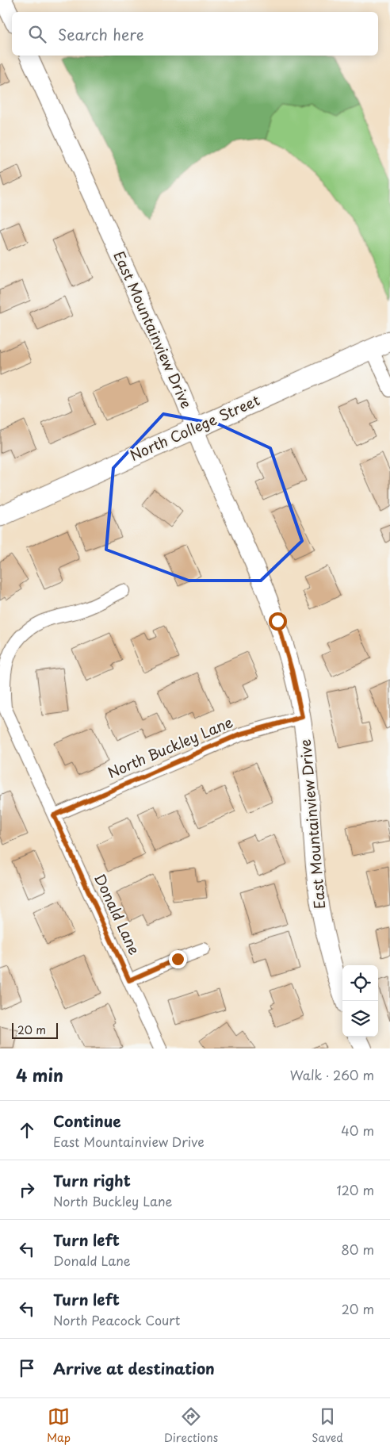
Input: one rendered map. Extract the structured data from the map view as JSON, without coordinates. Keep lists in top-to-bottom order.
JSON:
{
  "streets": {
    "main road": ["North College Street"],
    "street": ["East Mountainview Drive", "North Buckley Lane", "Donald Lane"]
  },
  "crossings": [
    ["East Mountainview Drive", "North College Street"],
    ["East Mountainview Drive", "North Buckley Lane"],
    ["North Buckley Lane", "Donald Lane"]
  ],
  "scale_bar": "20 m",
  "page": {
    "search": "Search here",
    "scale": "20 m",
    "heading": ["4 min", "Walk · 260 m"],
    "list": [
      ["Continue", "East Mountainview Drive", "40 m"],
      ["Turn right", "North Buckley Lane", "120 m"],
      ["Turn left", "Donald Lane", "80 m"],
      ["Turn left", "North Peacock Court", "20 m"],
      "Arrive at destination"
    ],
    "nav": ["Map", "Directions", "Saved"]
  }
}
